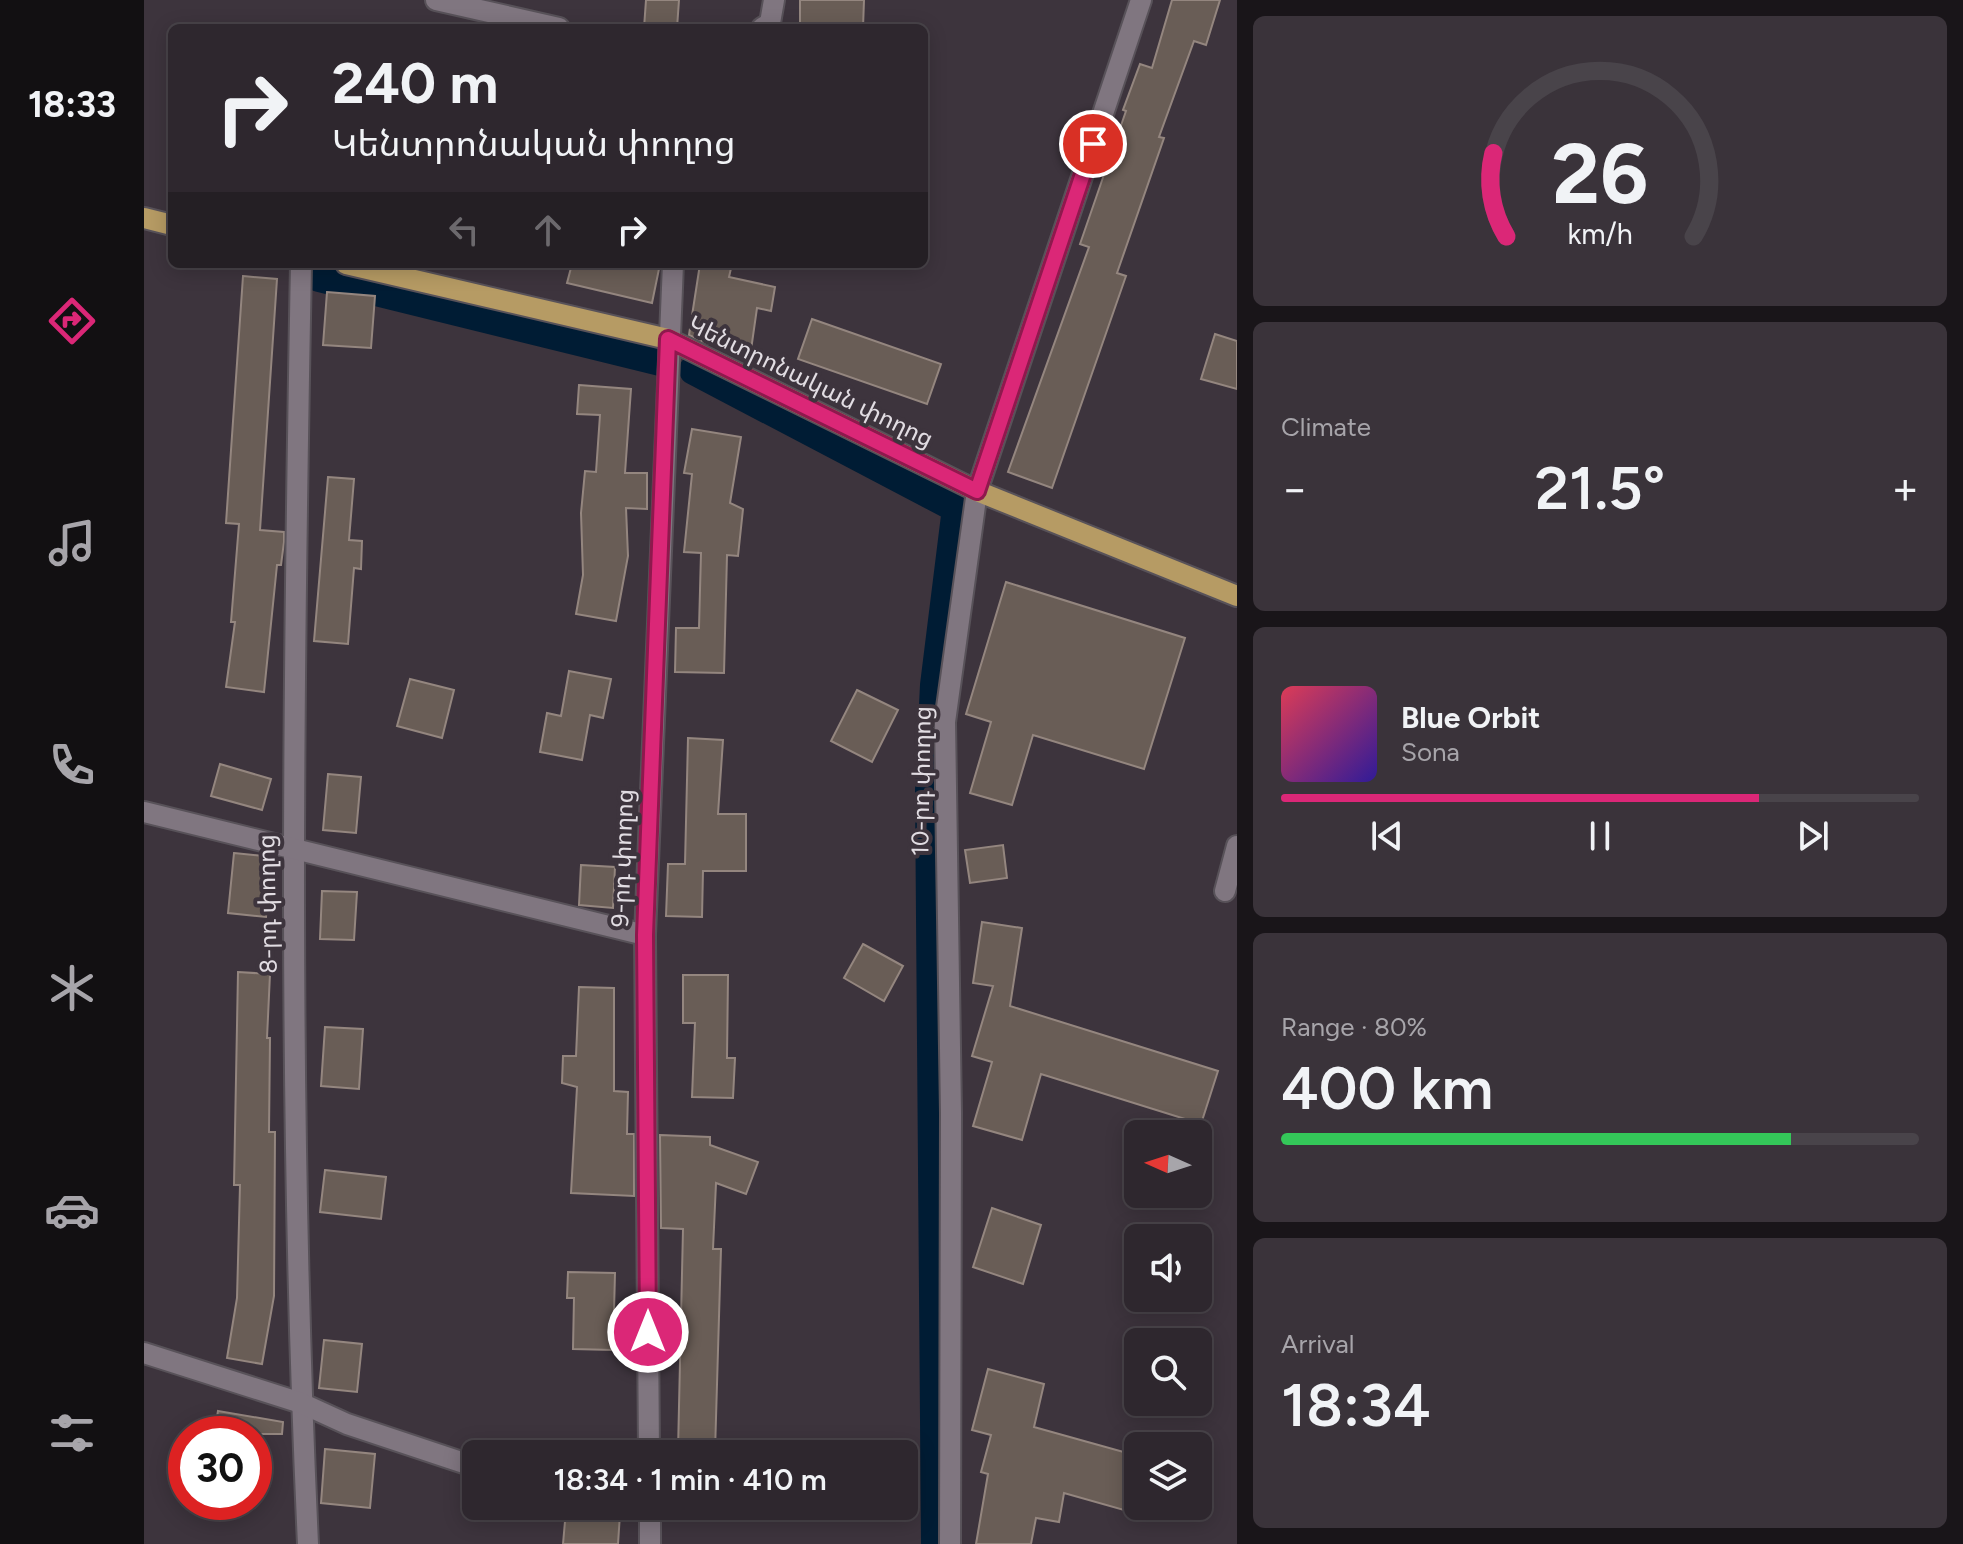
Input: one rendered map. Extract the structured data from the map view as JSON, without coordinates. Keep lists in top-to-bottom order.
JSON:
{
  "streets": {
    "main road": ["Կենտրոնական փողոց"],
    "street": ["10-րդ փողոց", "9-րդ փողոց", "8-րդ փողոց"]
  },
  "crossings": [
    ["Կենտրոնական փողոց", "10-րդ փողոց"],
    ["Կենտրոնական փողոց", "9-րդ փողոց"]
  ],
  "north": "left",
  "page": {
    "tabs": "18:33",
    "turn": ["240 m", "Կենտրոնական փողոց"],
    "tile": [
      "Climate",
      ["Range · 80%", "400 km"],
      ["Arrival", "18:34"]
    ],
    "heat": ["−", "21.5°", "+"],
    "song": ["Blue Orbit", "Sona"],
    "limit": "30",
    "trip": "18:34 · 1 min · 410 m",
    "gauge": ["26", "km/h"]
  }
}
